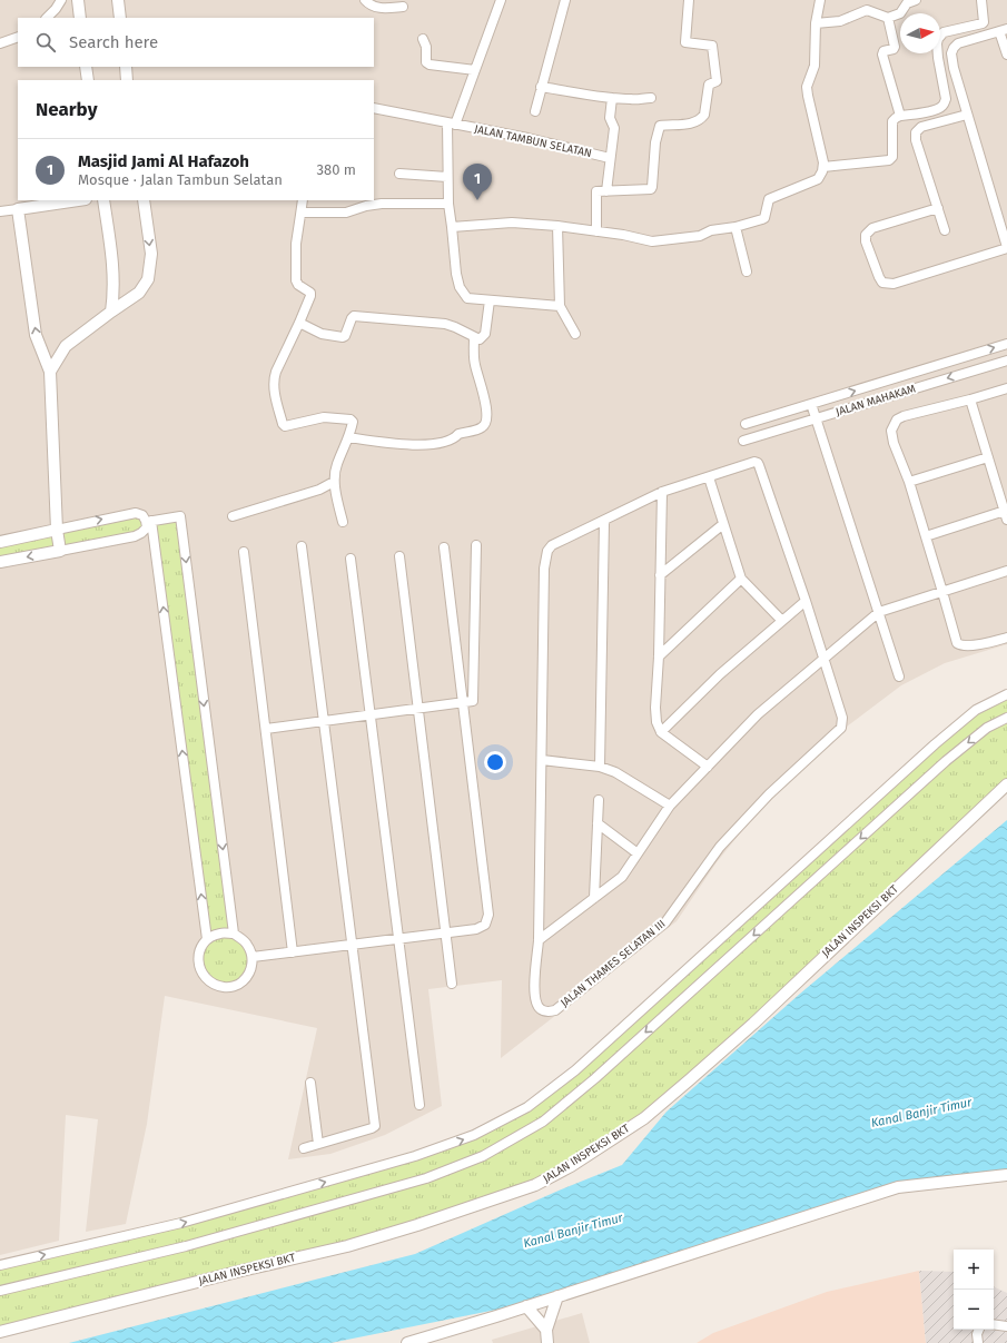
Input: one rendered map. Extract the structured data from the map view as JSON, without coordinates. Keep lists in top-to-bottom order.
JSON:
{
  "streets": {
    "street": [
      "JALAN TAMBUN SELATAN",
      "JALAN MAHAKAM",
      "JALAN INSPEKSI BKT",
      "JALAN THAMES SELATAN III"
    ]
  },
  "water": ["Kanal Banjir Timur"],
  "north": "right",
  "page": {
    "search": "Search here",
    "heading": "Nearby",
    "list": [
      {
        "mark": "1",
        "name": "Masjid Jami Al Hafazoh",
        "note": "Mosque · Jalan Tambun Selatan",
        "value": "380 m"
      }
    ],
    "pins": "1",
    "map_buttons": ["+", "−"]
  }
}
